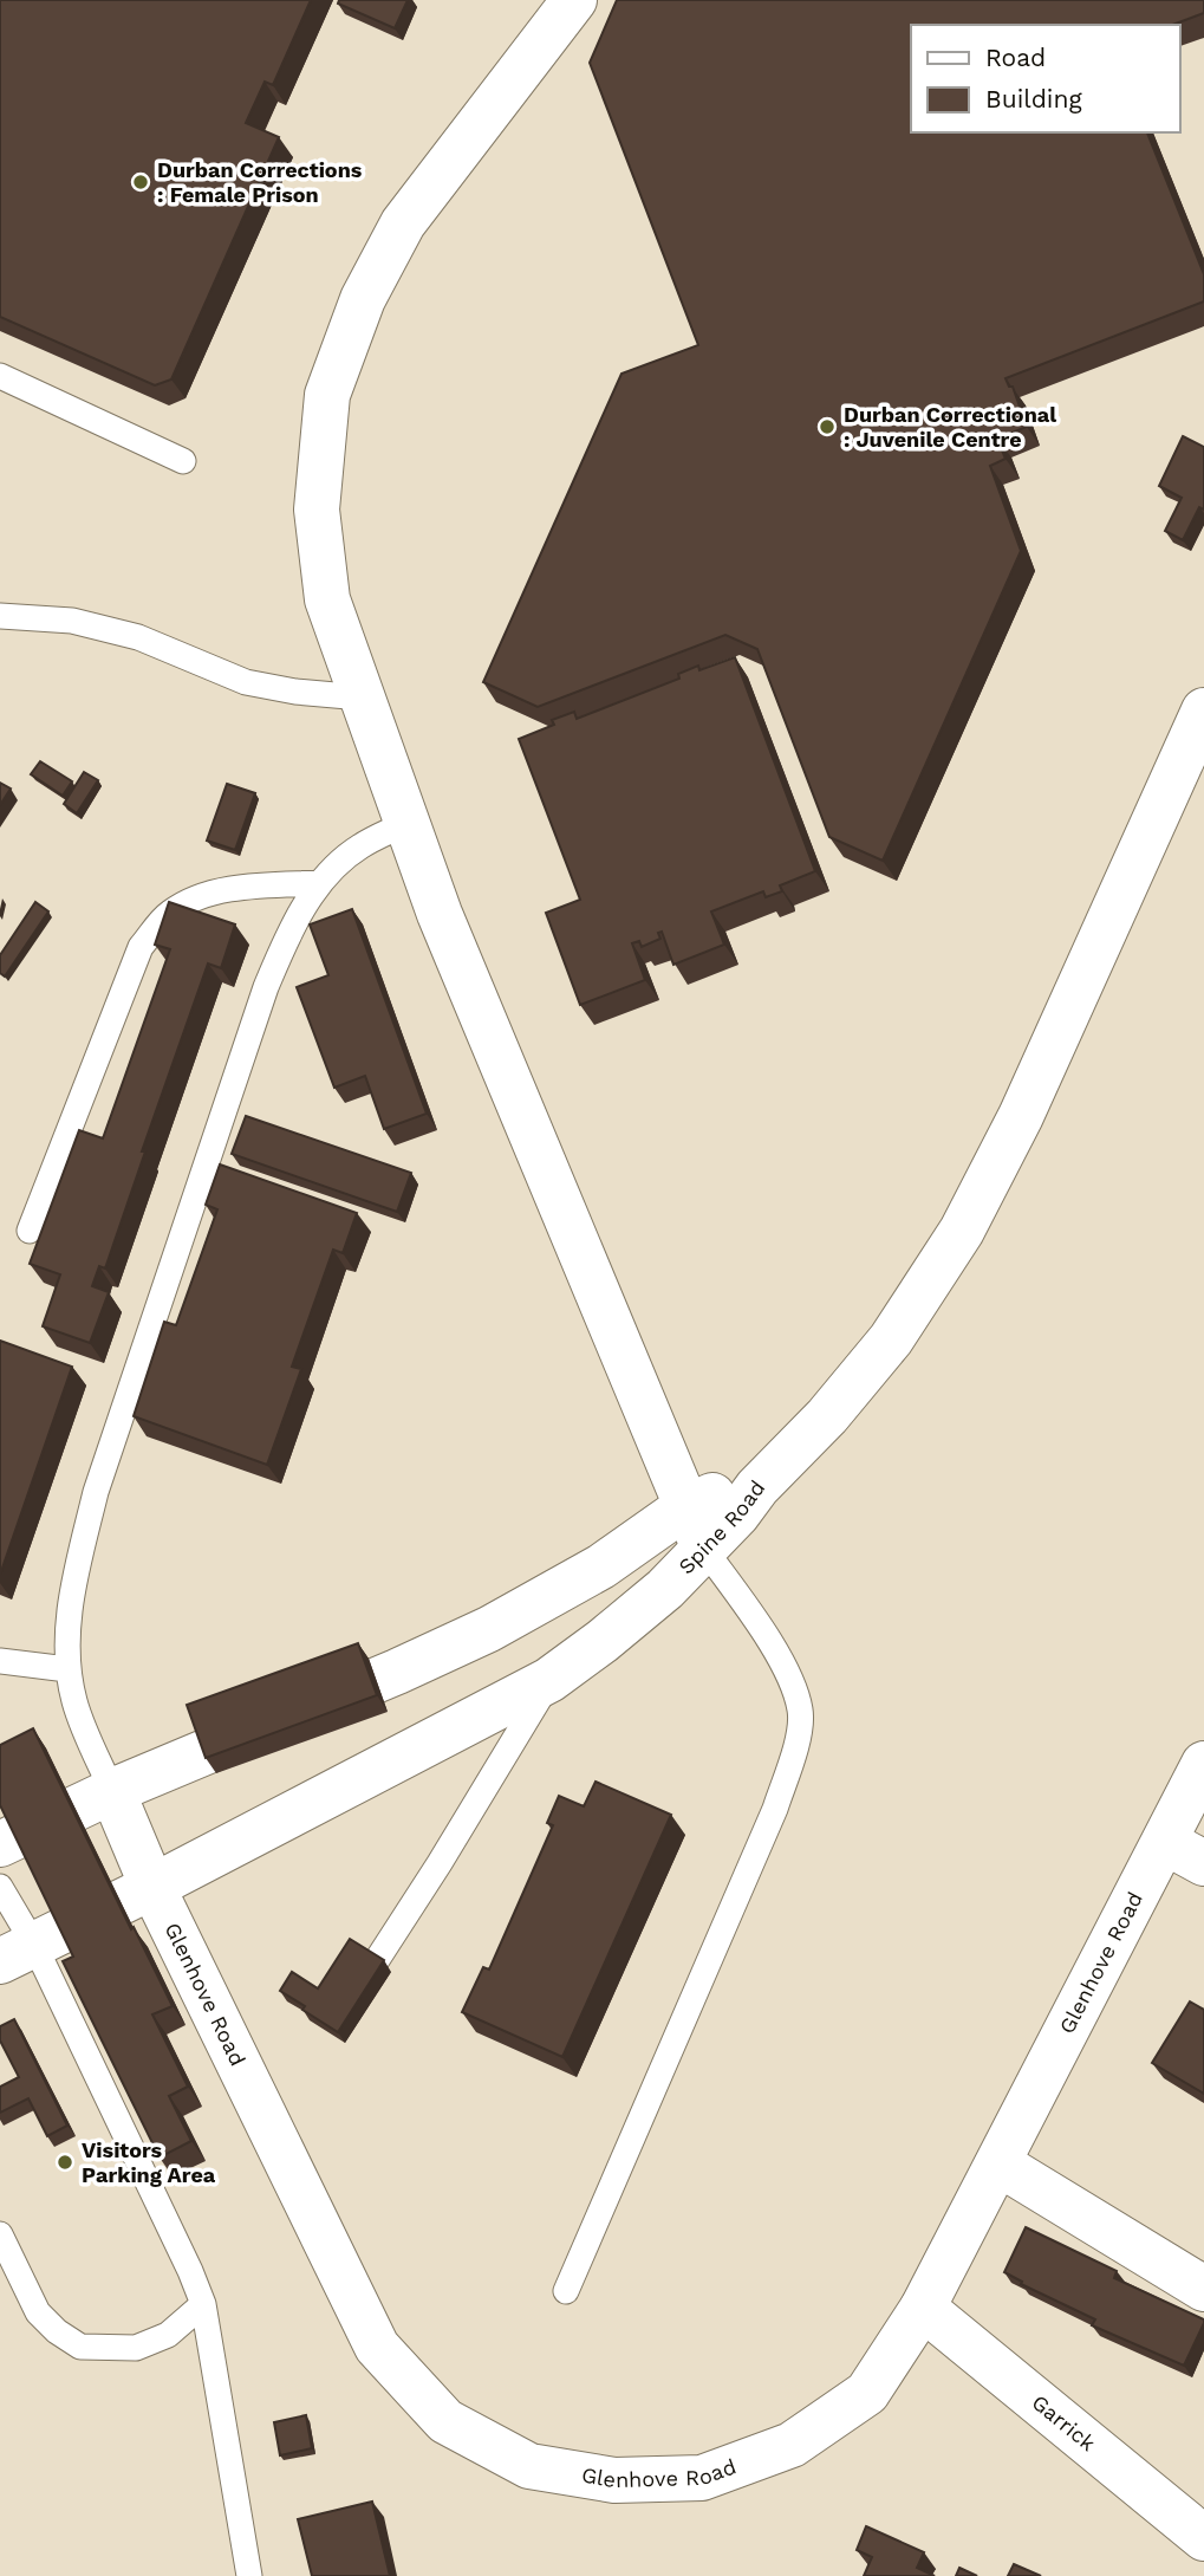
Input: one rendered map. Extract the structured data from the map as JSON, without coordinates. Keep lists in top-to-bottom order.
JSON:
{
  "streets": {
    "street": ["Spine Road", "Glenhove Road", "Garrick"]
  },
  "crossings": [
    ["Spine Road", "Glenhove Road"],
    ["Glenhove Road", "Garrick"]
  ],
  "places": ["Durban Corrections : Female Prison", "Durban Correctional : Juvenile Centre", "Visitors Parking Area"],
  "legend": ["Road", "Building"]
}
